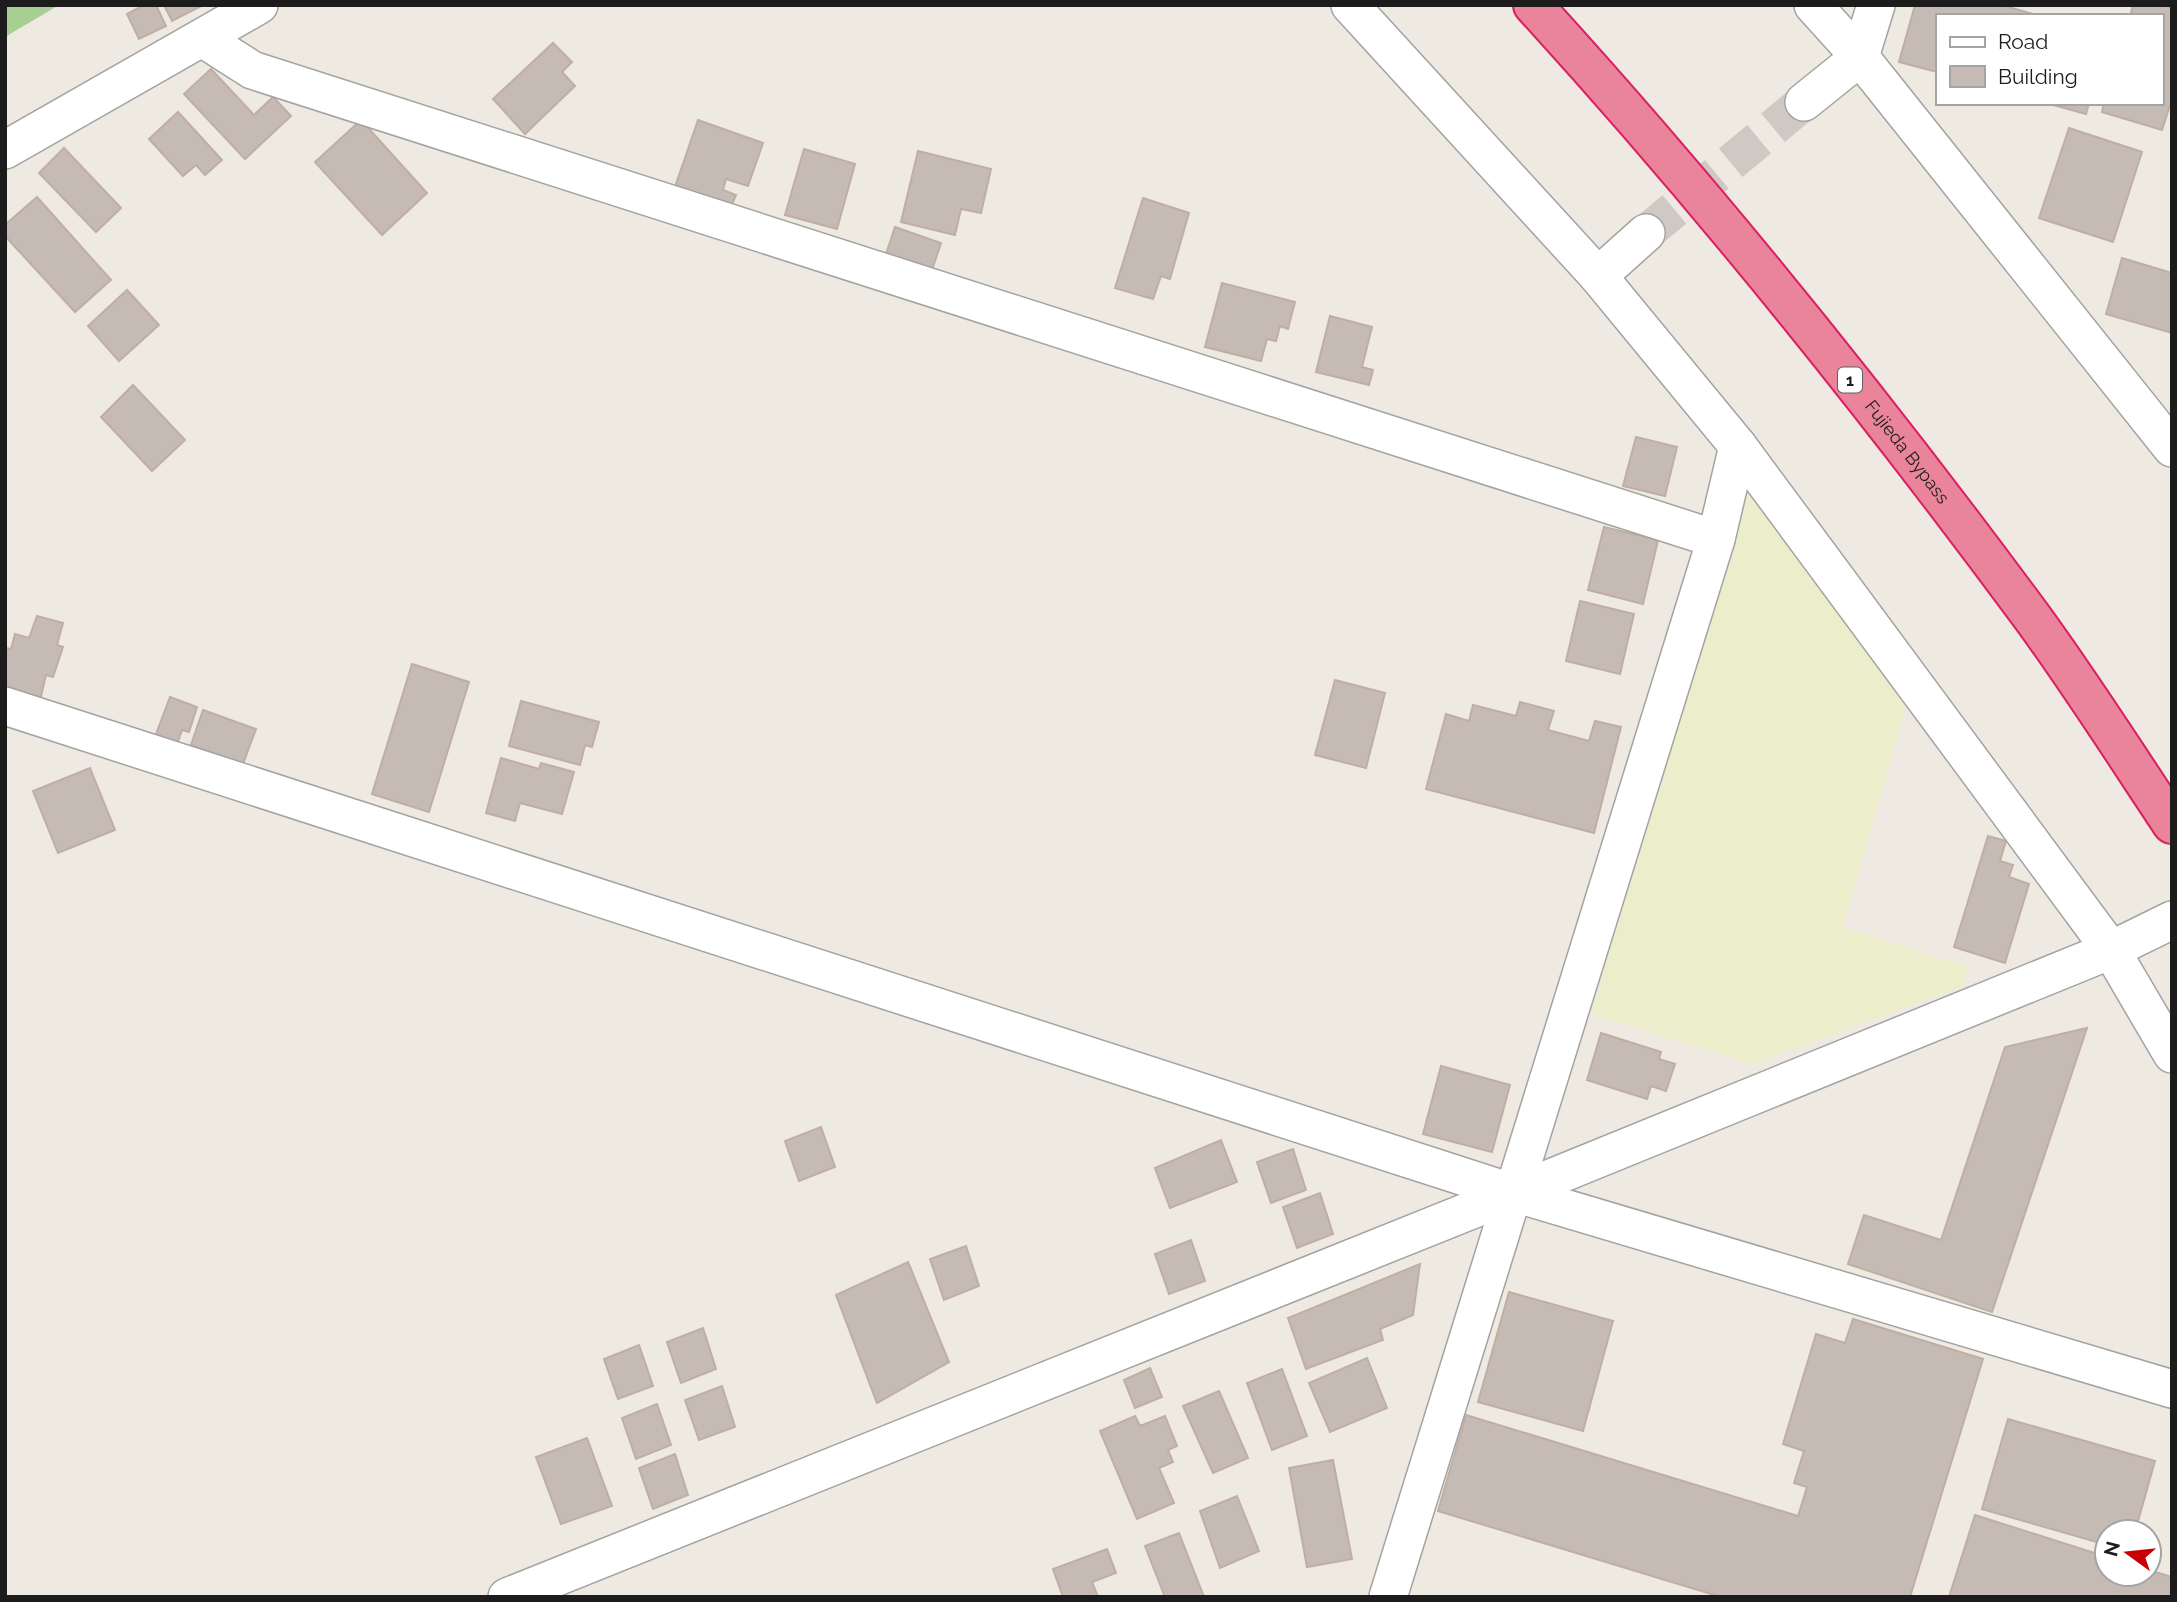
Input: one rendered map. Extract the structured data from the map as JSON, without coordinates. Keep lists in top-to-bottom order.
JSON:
{
  "streets": {
    "highway": ["1", "Fujieda Bypass"]
  },
  "legend": ["Road", "Building"],
  "north": "left"
}
